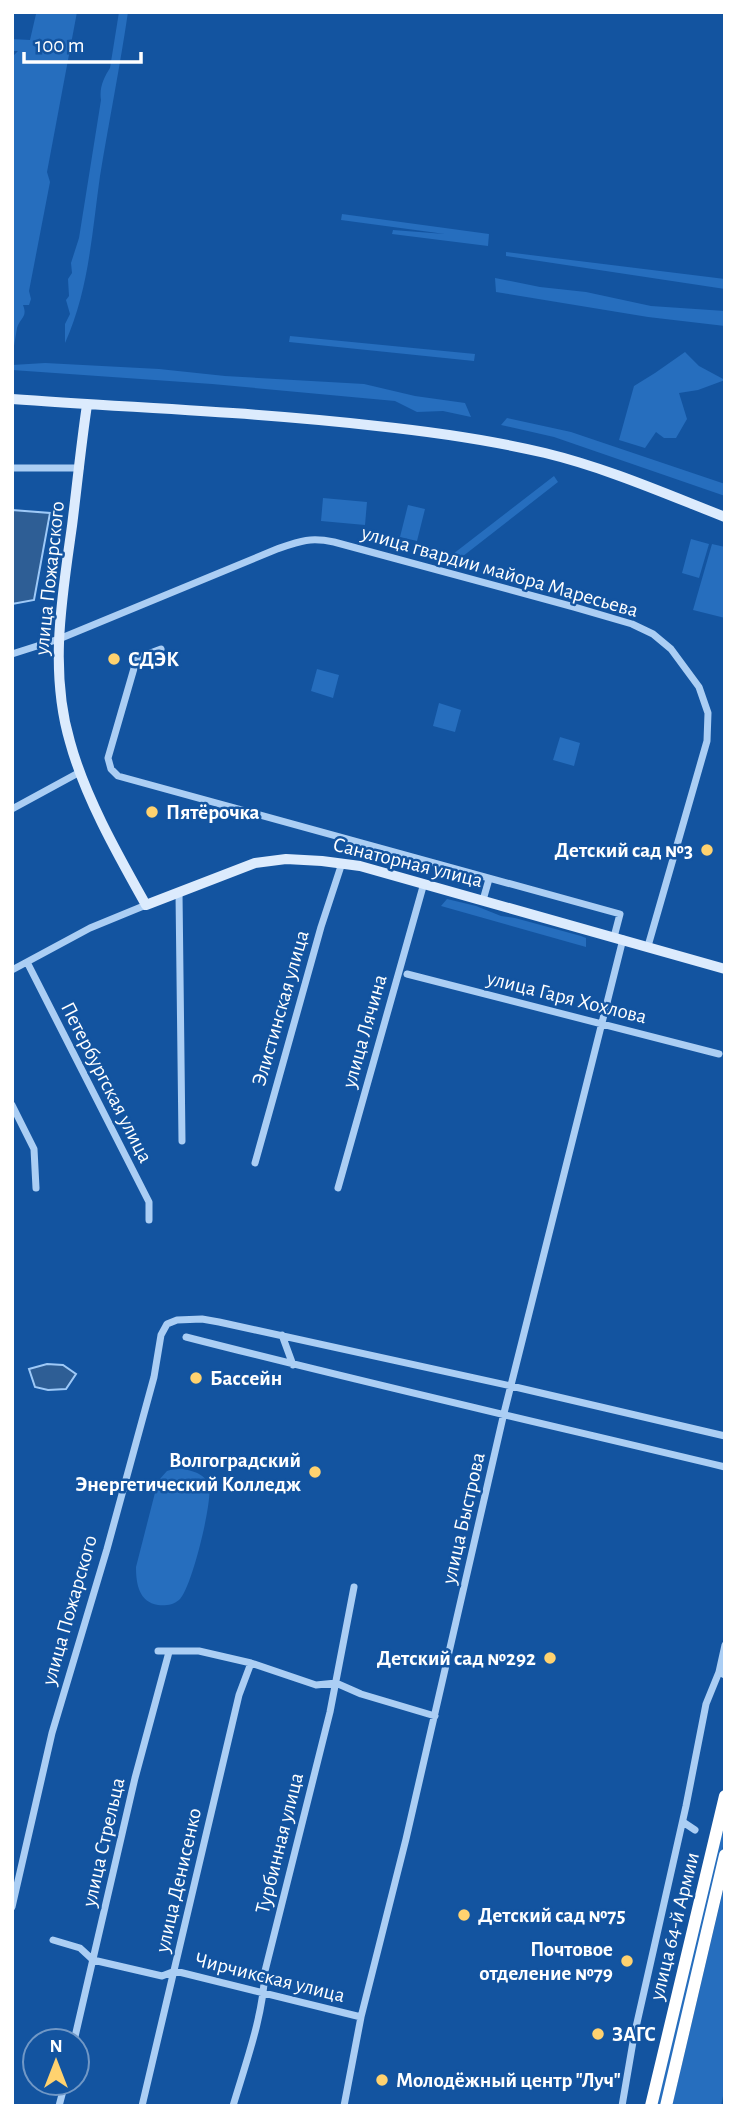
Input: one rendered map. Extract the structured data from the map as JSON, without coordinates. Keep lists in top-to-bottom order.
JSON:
{
  "streets": {
    "highway": ["улица 64-й Армии"],
    "street": [
      "улица гвардии майора Маресьева",
      "улица Пожарского",
      "Санаторная улица",
      "улица Гаря Хохлова",
      "Элистинская улица",
      "улица Лячина",
      "Петербургская улица",
      "улица Быстрова",
      "улица Стрельца",
      "Турбинная улица",
      "улица Денисенко",
      "Чирчикская улица"
    ]
  },
  "crossings": [
    ["улица гвардии майора Маресьева", "улица Пожарского"],
    ["улица гвардии майора Маресьева", "Санаторная улица"],
    ["улица Пожарского", "Санаторная улица"],
    ["Санаторная улица", "Элистинская улица"],
    ["Санаторная улица", "улица Лячина"],
    ["Санаторная улица", "Петербургская улица"],
    ["Санаторная улица", "улица Быстрова"],
    ["улица Гаря Хохлова", "улица Быстрова"],
    ["улица Быстрова", "Чирчикская улица"],
    ["улица Стрельца", "Чирчикская улица"],
    ["Турбинная улица", "Чирчикская улица"],
    ["улица Денисенко", "Чирчикская улица"]
  ],
  "places": [
    "СДЭК",
    "Пятёрочка",
    "Детский сад №3",
    "Бассейн",
    "Волгоградский Энергетический Колледж",
    "Детский сад №292",
    "Детский сад №75",
    "Почтовое отделение №79",
    "ЗАГС",
    "Молодёжный центр \"Луч\""
  ],
  "scale_bar": "100 m",
  "north": "top"
}
